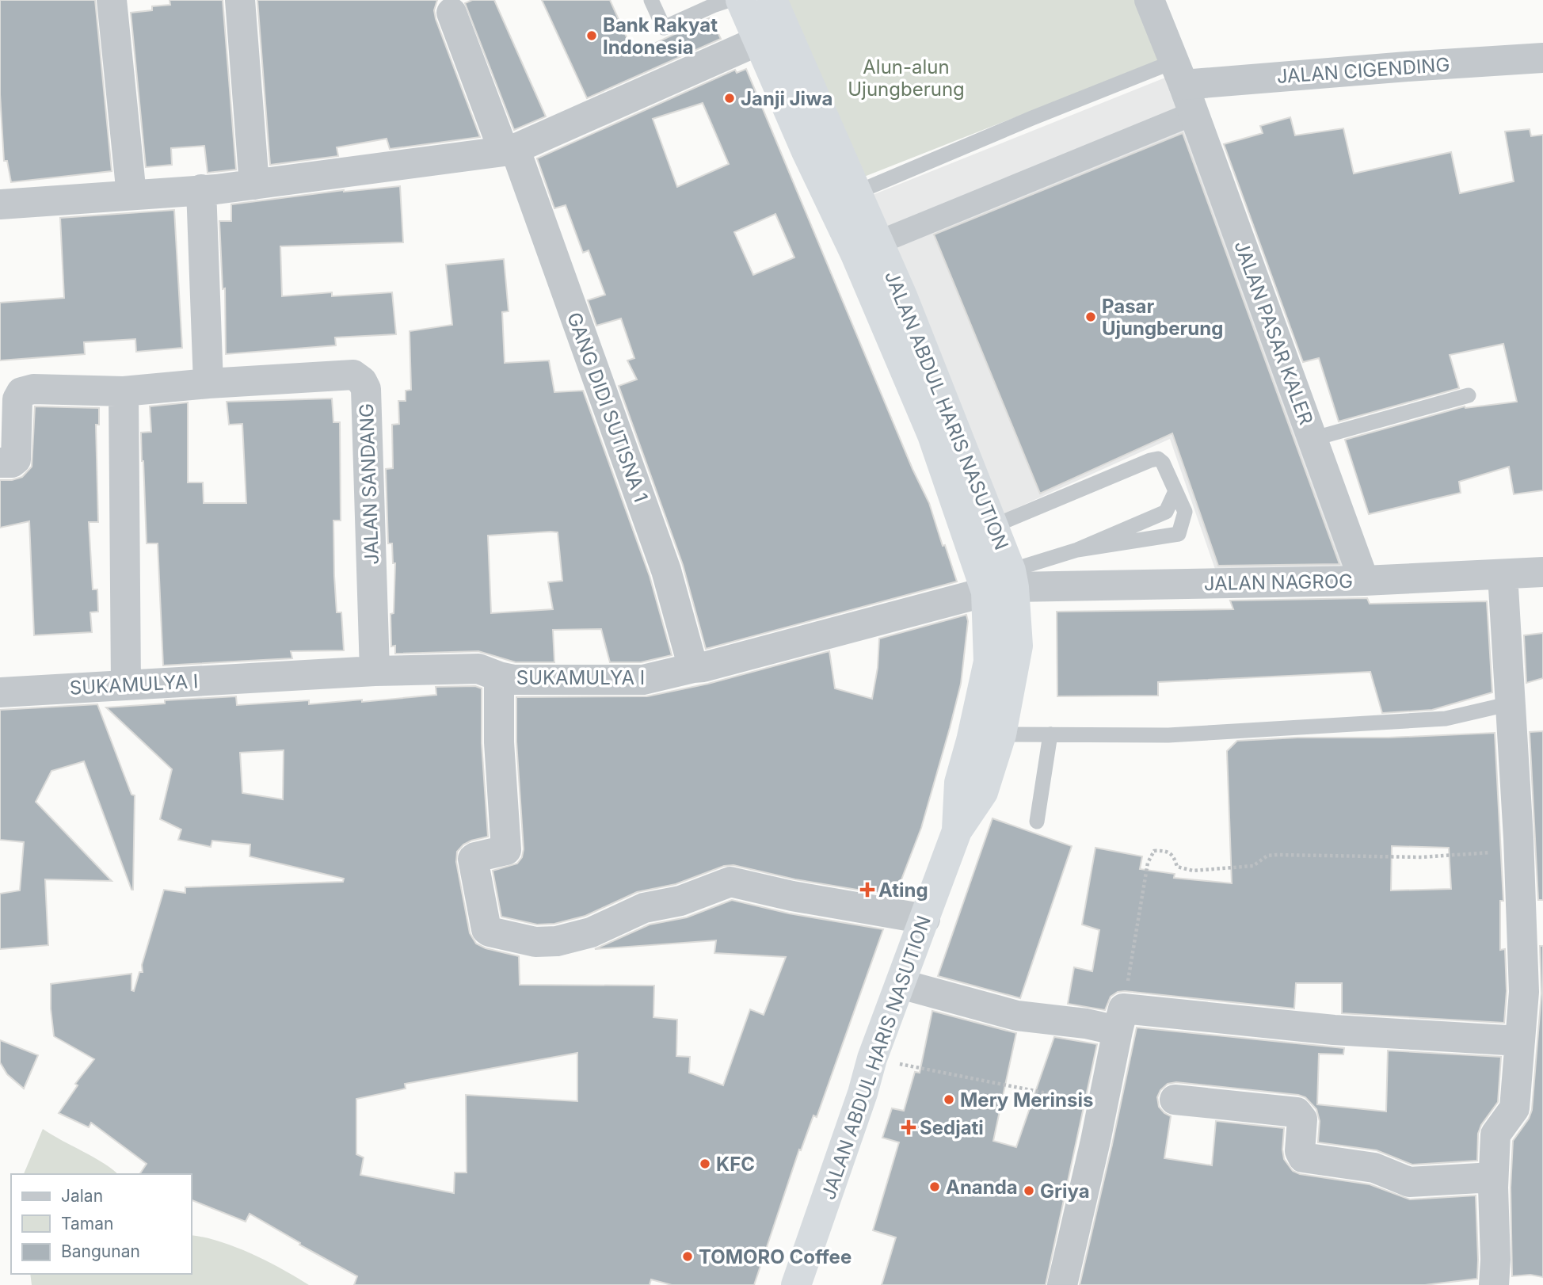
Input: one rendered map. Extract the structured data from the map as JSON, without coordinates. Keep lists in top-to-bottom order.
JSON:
{
  "streets": {
    "highway": ["JALAN ABDUL HARIS NASUTION"],
    "street": [
      "JALAN CIGENDING",
      "JALAN PASAR KALER",
      "GANG DIDI SUTISNA 1",
      "JALAN SANDANG",
      "JALAN NAGROG",
      "SUKAMULYA I"
    ]
  },
  "crossings": [
    ["JALAN CIGENDING", "JALAN PASAR KALER"],
    ["JALAN PASAR KALER", "JALAN NAGROG"],
    ["GANG DIDI SUTISNA 1", "SUKAMULYA I"],
    ["JALAN ABDUL HARIS NASUTION", "JALAN NAGROG"],
    ["JALAN ABDUL HARIS NASUTION", "SUKAMULYA I"],
    ["JALAN SANDANG", "SUKAMULYA I"],
    ["JALAN NAGROG", "SUKAMULYA I"]
  ],
  "parks": ["Alun-alun Ujungberung"],
  "places": {
    "other": [
      "Bank Rakyat Indonesia",
      "Janji Jiwa",
      "Pasar Ujungberung",
      "Mery Merinsis",
      "KFC",
      "Ananda",
      "Griya",
      "TOMORO Coffee"
    ],
    "health": ["Ating", "Sedjati"]
  },
  "legend": ["Jalan", "Taman", "Bangunan"]
}
